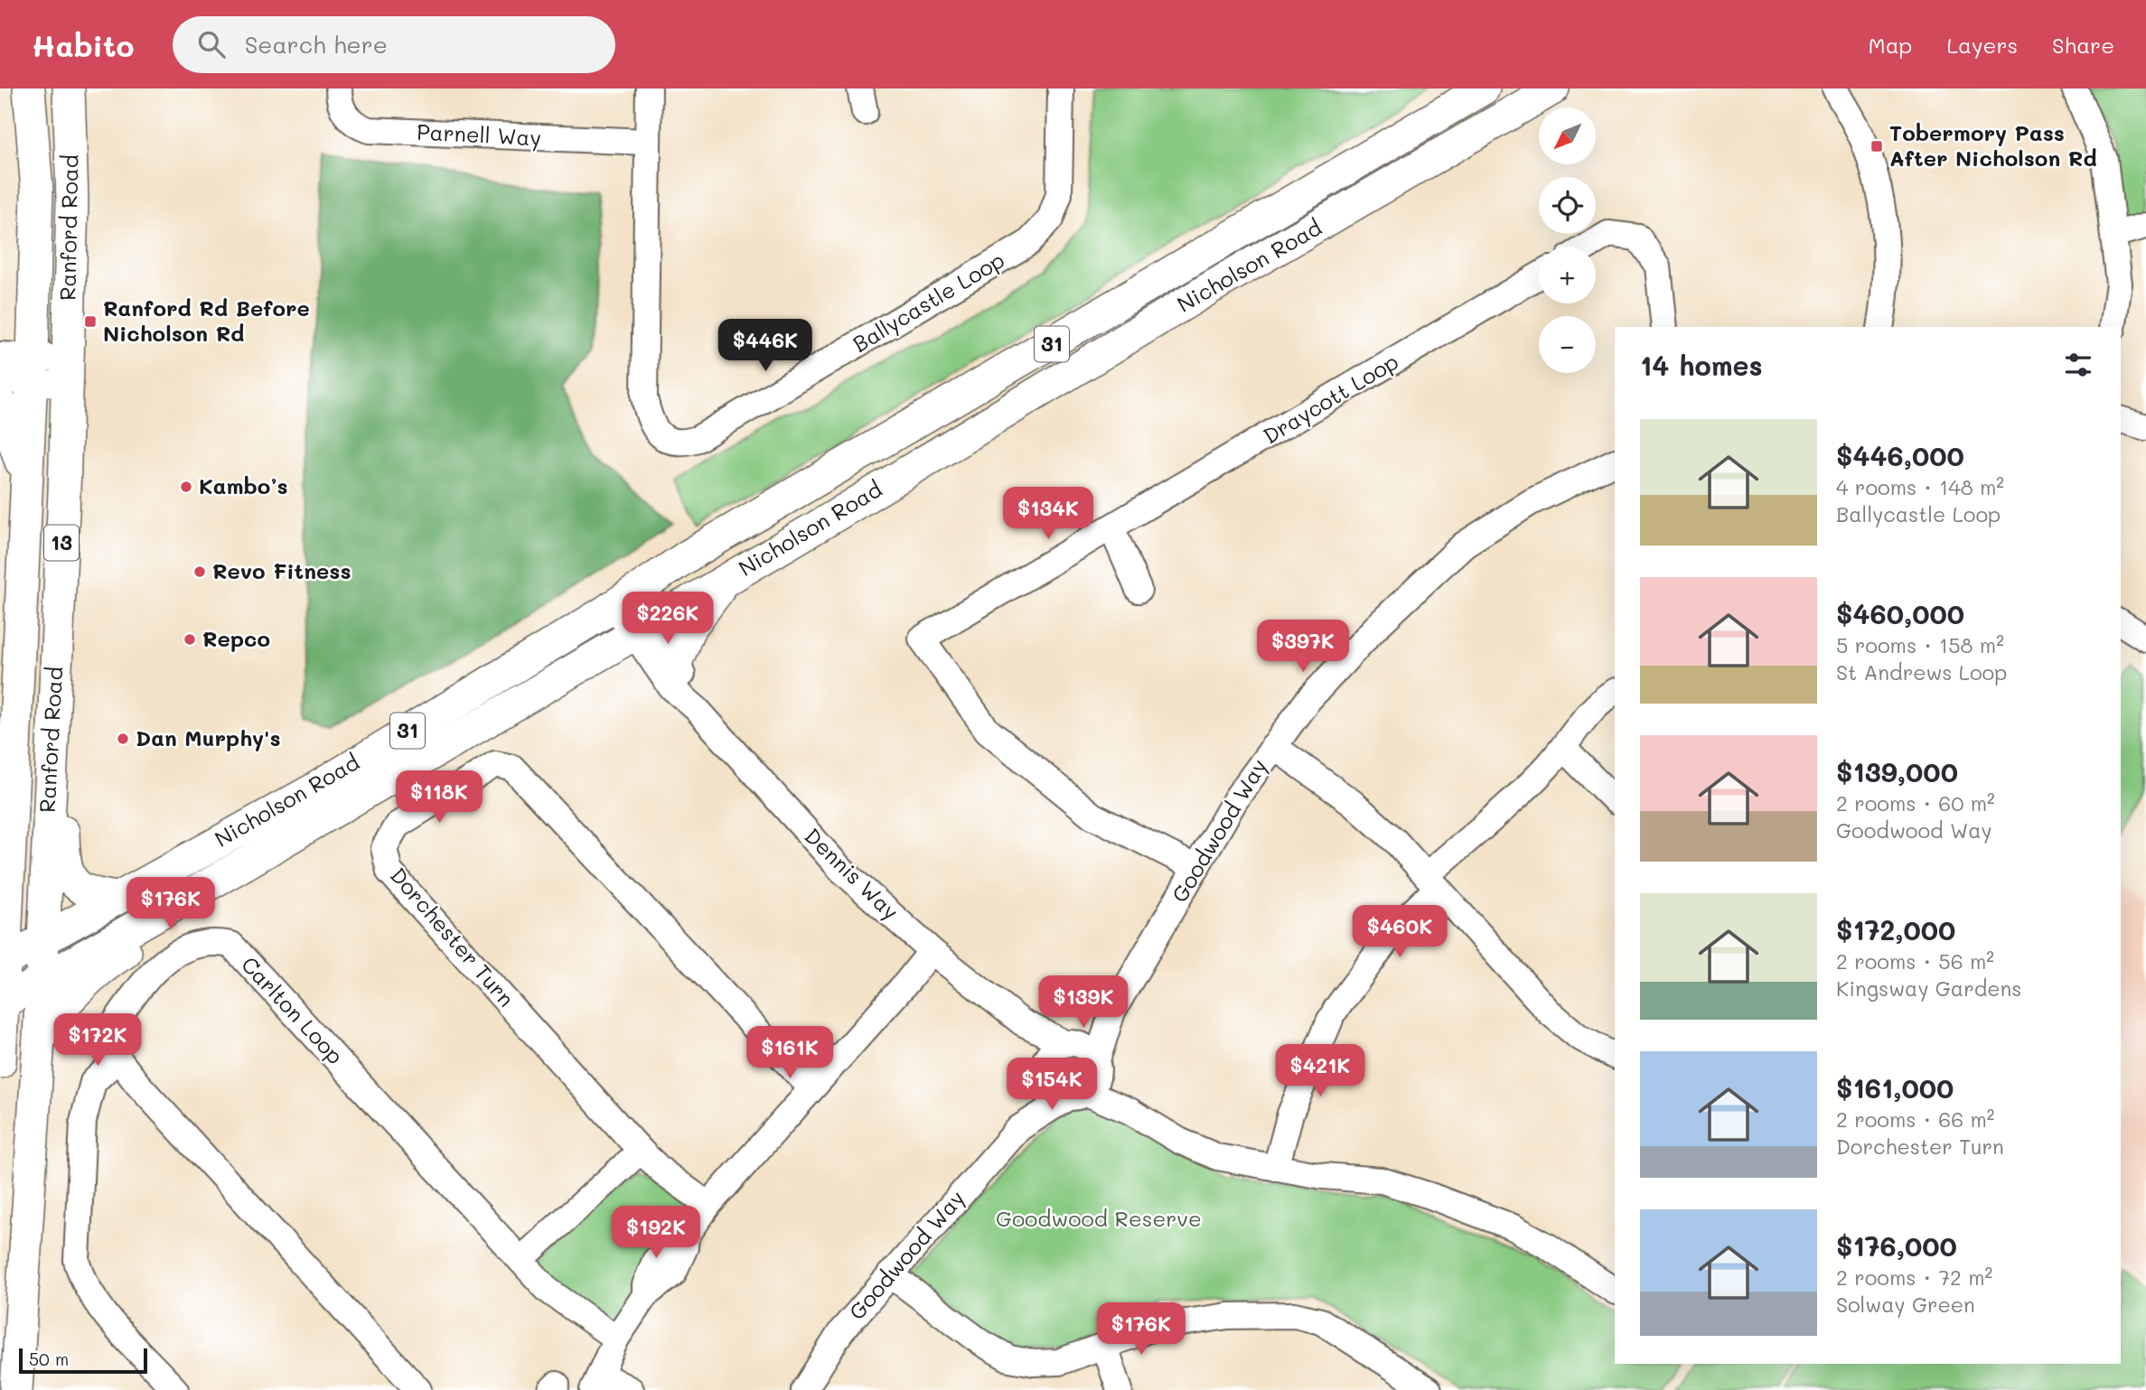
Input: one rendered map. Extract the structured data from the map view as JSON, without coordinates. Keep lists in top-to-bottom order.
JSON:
{
  "streets": {
    "main road": [
      "Ranford Road",
      "Nicholson Road",
      "31",
      "13"
    ],
    "street": [
      "Parnell Way",
      "Ballycastle Loop",
      "Draycott Loop",
      "Goodwood Way",
      "Dennis Way",
      "Dorchester Turn",
      "Carlton Loop"
    ]
  },
  "crossings": [
    ["Parnell Way", "Ballycastle Loop"],
    ["Ranford Road", "Nicholson Road"],
    ["Nicholson Road", "Dennis Way"],
    ["Draycott Loop", "Goodwood Way"],
    ["Goodwood Way", "Dennis Way"]
  ],
  "parks": ["Goodwood Reserve"],
  "places": {
    "transit": ["Tobermory Pass After Nicholson Rd", "Ranford Rd Before Nicholson Rd"],
    "other": [
      "Kambo’s",
      "Revo Fitness",
      "Repco",
      "Dan Murphy's"
    ]
  },
  "scale_bar": "50 m",
  "north": "bottom left",
  "page": {
    "header": "Habito",
    "search": "Search here",
    "nav": ["Map", "Layers", "Share"],
    "map_buttons": ["+", "−"],
    "price": [
      "$446K",
      "$134K",
      "$226K",
      "$397K",
      "$118K",
      "$176K",
      "$460K",
      "$139K",
      "$172K",
      "$161K",
      "$421K",
      "$154K",
      "$192K",
      "$176K"
    ],
    "heading": "14 homes",
    "list": [
      {
        "name": "$446,000",
        "note": "4 rooms · 148 m² · Ballycastle Loop"
      },
      {
        "name": "$460,000",
        "note": "5 rooms · 158 m² · St Andrews Loop"
      },
      {
        "name": "$139,000",
        "note": "2 rooms · 60 m² · Goodwood Way"
      },
      {
        "name": "$172,000",
        "note": "2 rooms · 56 m² · Kingsway Gardens"
      },
      {
        "name": "$161,000",
        "note": "2 rooms · 66 m² · Dorchester Turn"
      },
      {
        "name": "$176,000",
        "note": "2 rooms · 72 m² · Solway Green"
      }
    ],
    "scale": "50 m"
  }
}
